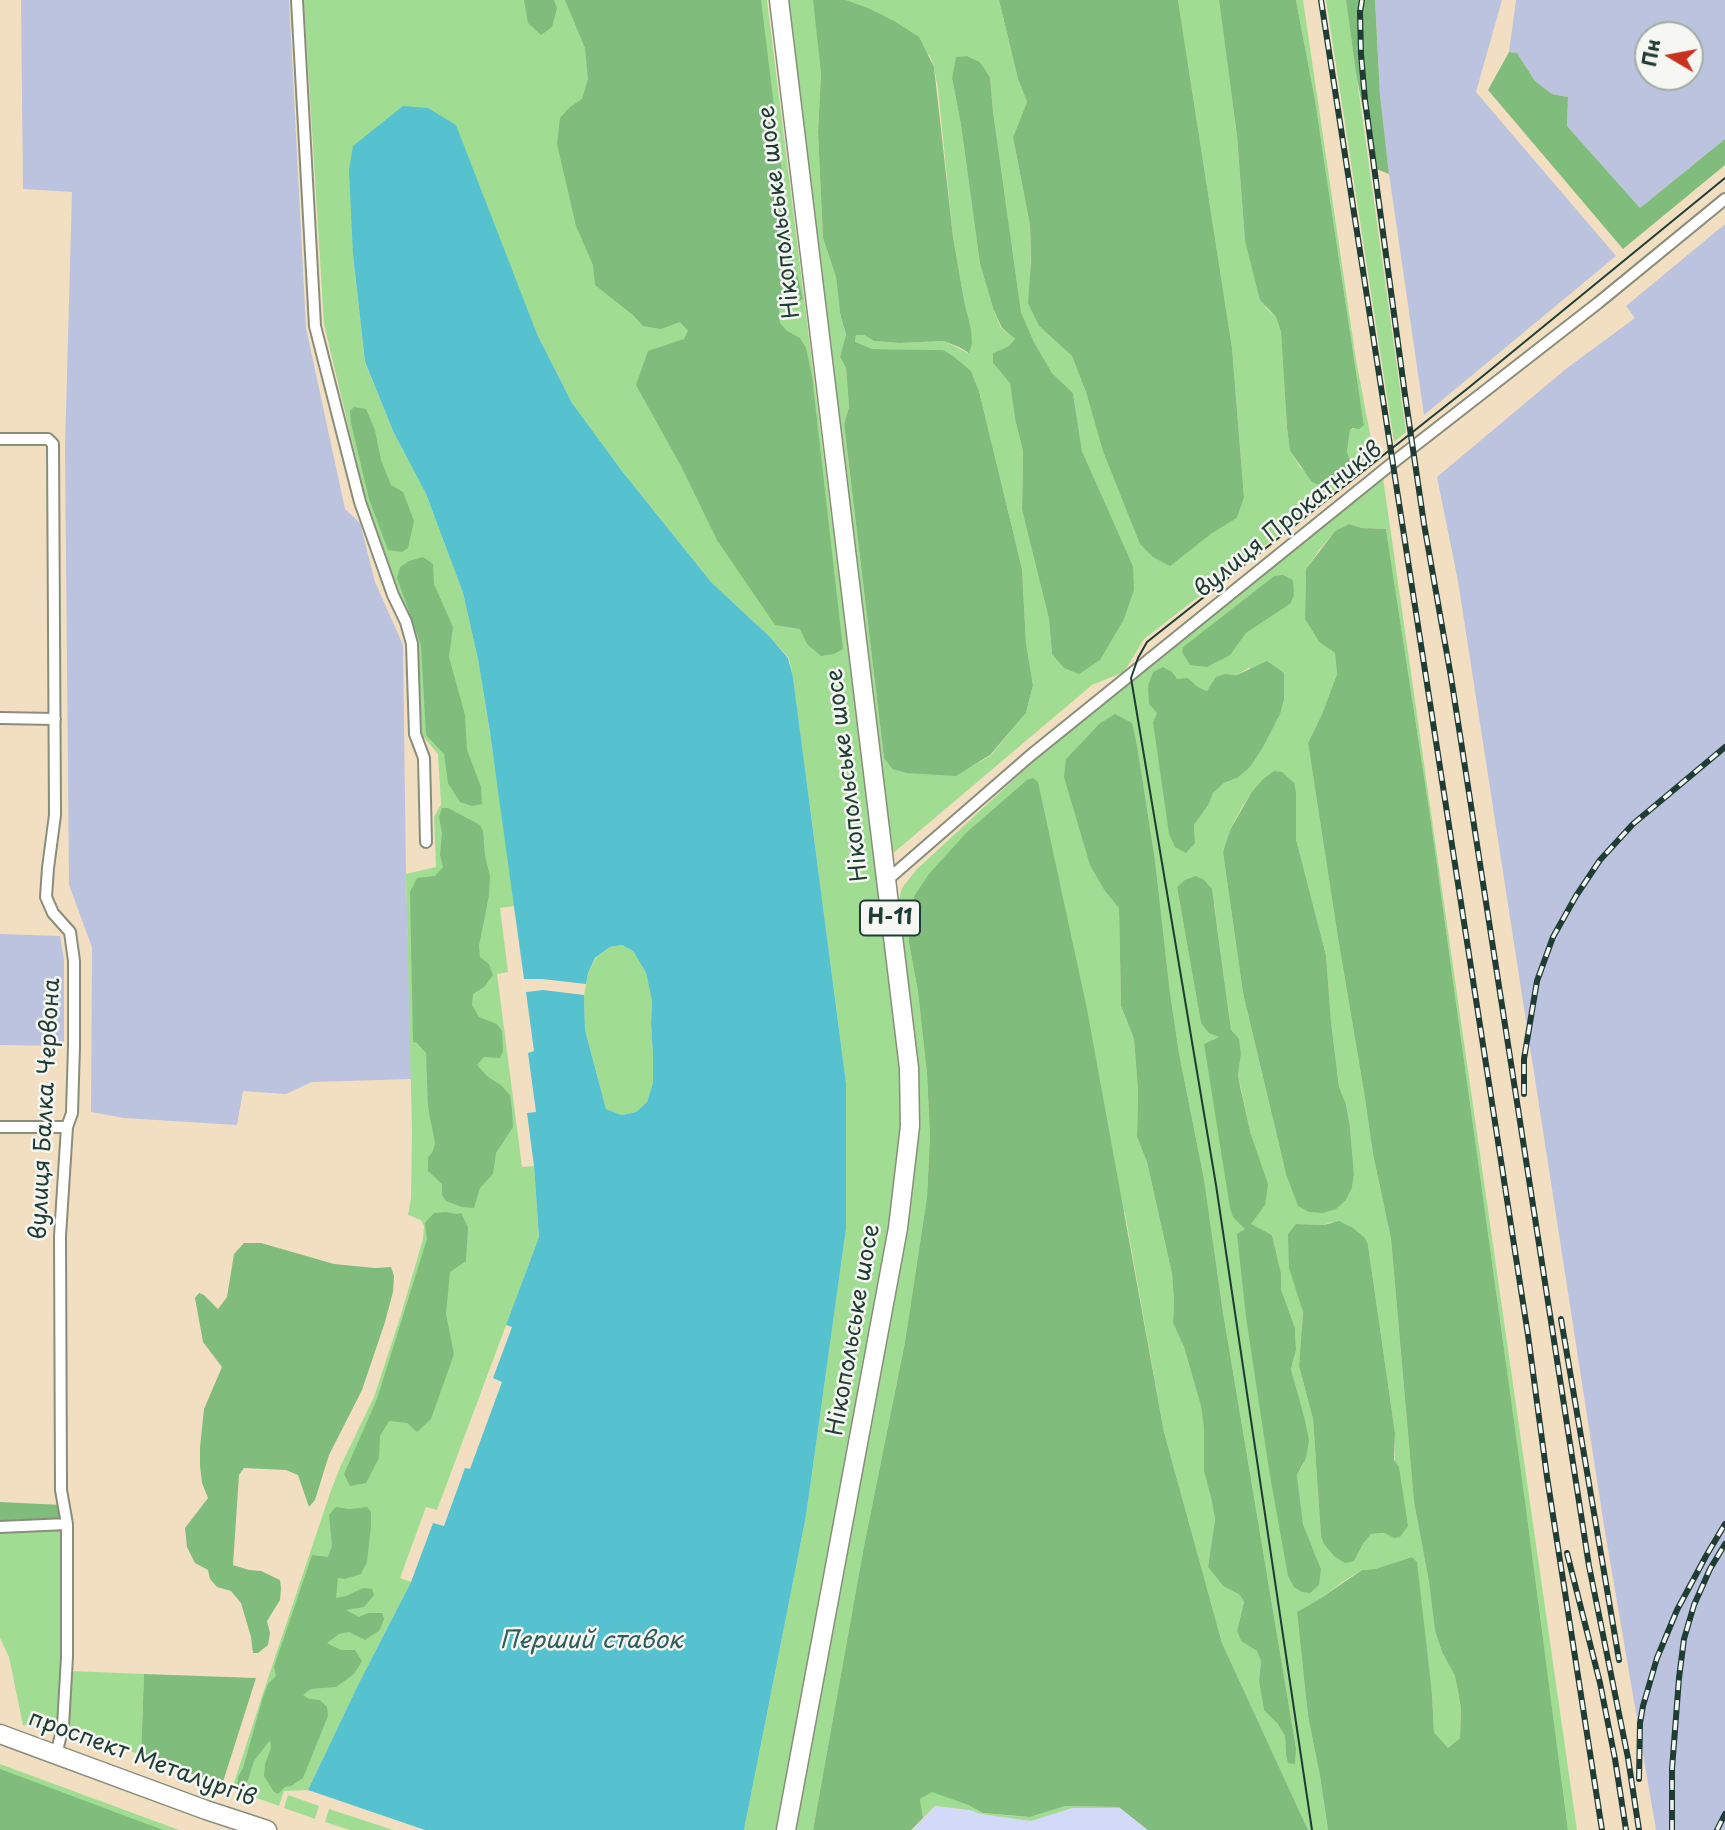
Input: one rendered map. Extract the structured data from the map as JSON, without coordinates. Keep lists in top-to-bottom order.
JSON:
{
  "streets": {
    "main road": ["Нікопольське шосе", "Н-11", "проспект Металургів"],
    "street": ["вулиця Прокатників", "вулиця Балка Червона"]
  },
  "crossings": [
    ["Нікопольське шосе", "вулиця Прокатників"],
    ["вулиця Балка Червона", "проспект Металургів"]
  ],
  "water": ["Перший ставок"],
  "north": "left"
}
